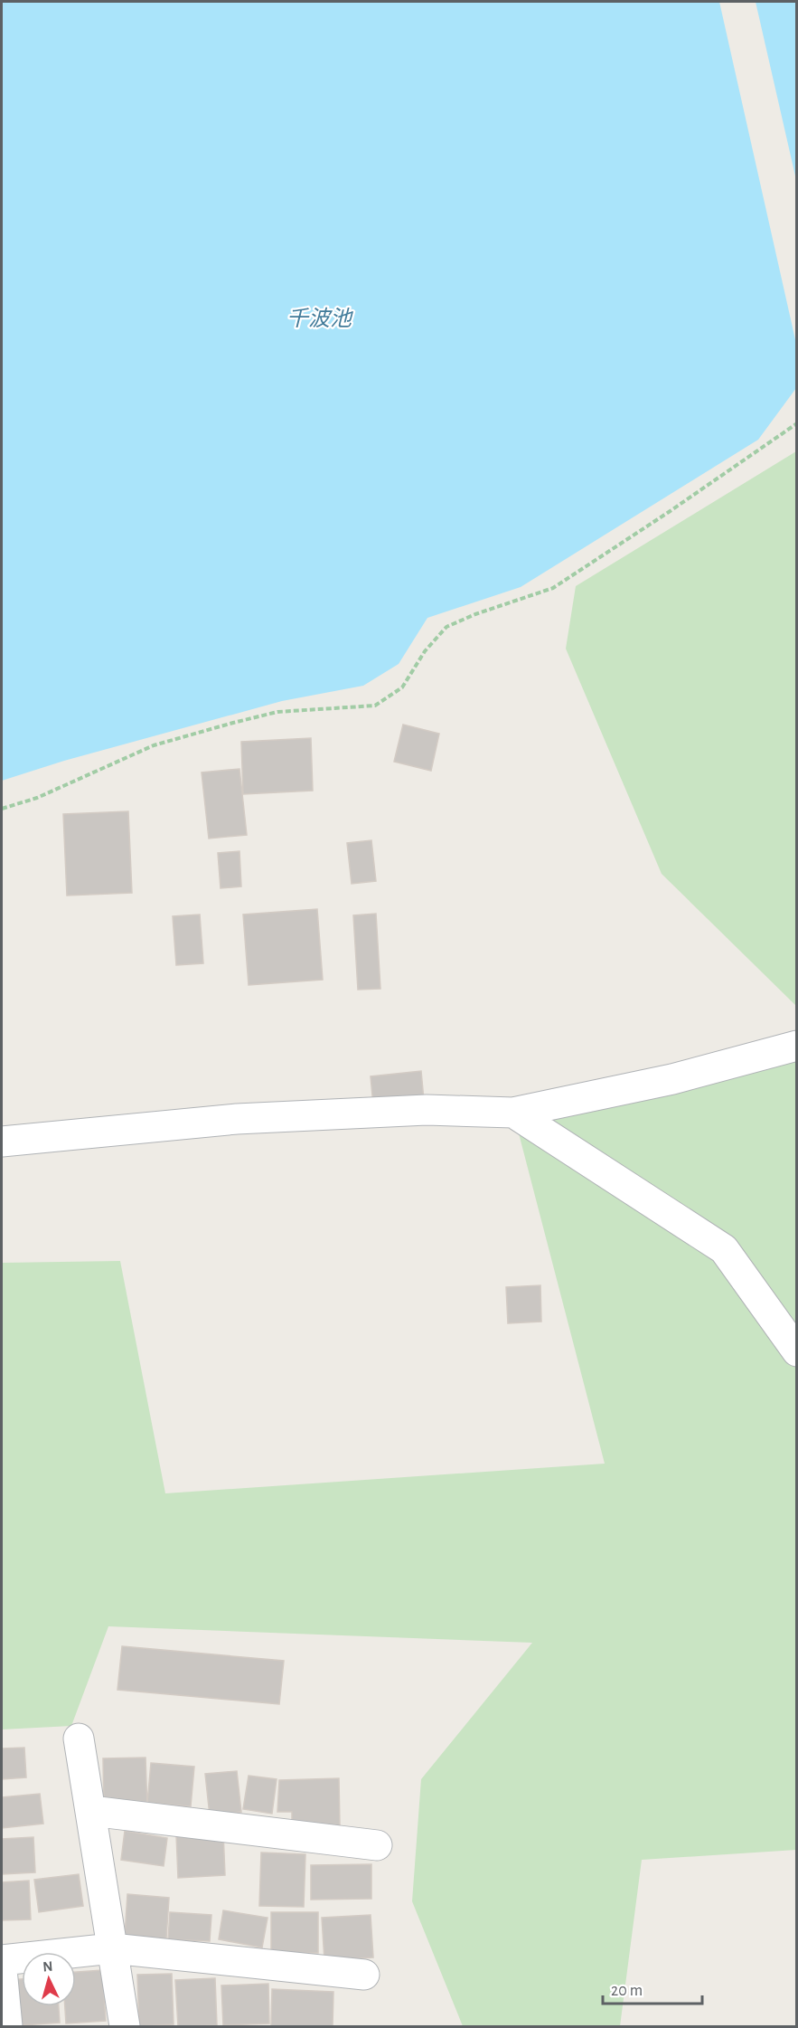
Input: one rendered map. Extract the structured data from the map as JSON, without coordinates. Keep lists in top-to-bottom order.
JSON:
{
  "water": ["千波池"],
  "scale_bar": "20 m",
  "north": "top"
}
